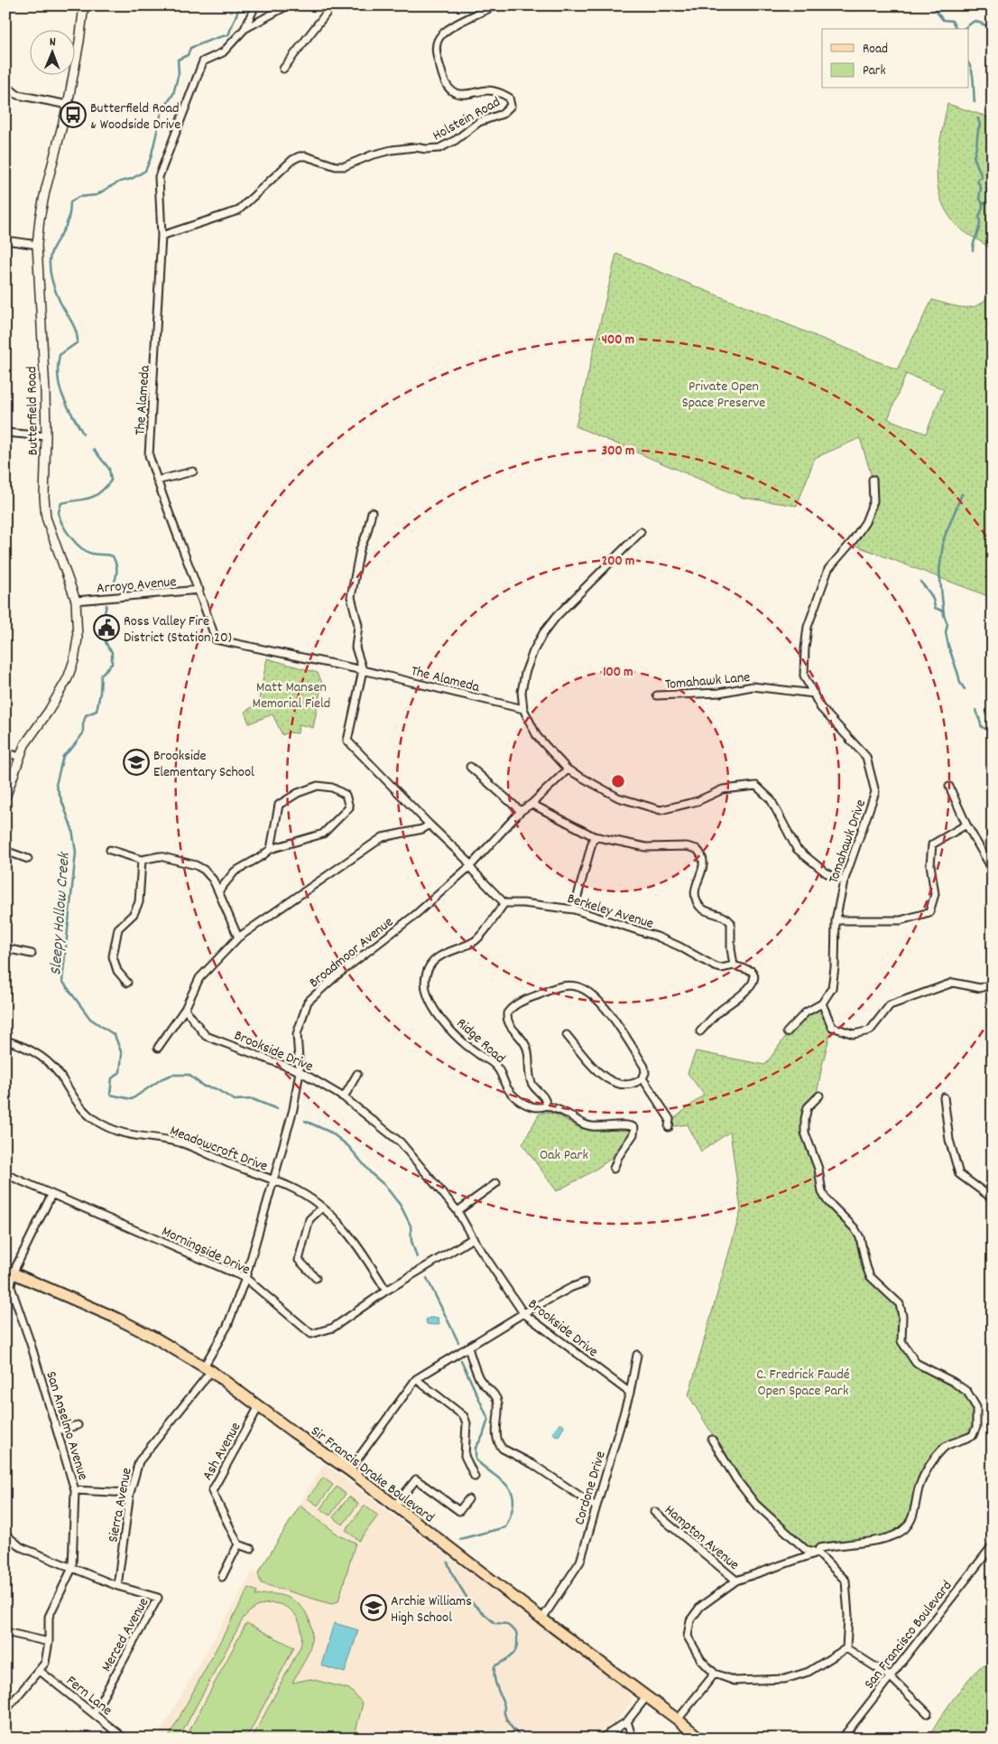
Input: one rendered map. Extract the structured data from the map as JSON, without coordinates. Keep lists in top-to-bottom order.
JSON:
{
  "streets": {
    "main road": ["Sir Francis Drake Boulevard"],
    "street": [
      "Holstein Road",
      "The Alameda",
      "Butterfield Road",
      "Arroyo Avenue",
      "Tomahawk Lane",
      "Tomahawk Drive",
      "Berkeley Avenue",
      "Broadmoor Avenue",
      "Ridge Road",
      "Brookside Drive",
      "Meadowcroft Drive",
      "Morningside Drive",
      "San Anselmo Avenue",
      "Ash Avenue",
      "Cordone Drive",
      "Sierra Avenue",
      "Hampton Avenue",
      "Merced Avenue",
      "San Francisco Boulevard",
      "Fern Lane"
    ]
  },
  "crossings": [
    ["Holstein Road", "The Alameda"],
    ["The Alameda", "Arroyo Avenue"],
    ["Butterfield Road", "Arroyo Avenue"],
    ["Tomahawk Lane", "Tomahawk Drive"],
    ["Berkeley Avenue", "Ridge Road"],
    ["Broadmoor Avenue", "Brookside Drive"],
    ["Broadmoor Avenue", "Meadowcroft Drive"],
    ["Broadmoor Avenue", "Morningside Drive"],
    ["Broadmoor Avenue", "Sir Francis Drake Boulevard"],
    ["Broadmoor Avenue", "Sierra Avenue"],
    ["Brookside Drive", "Morningside Drive"],
    ["Brookside Drive", "Cordone Drive"],
    ["Meadowcroft Drive", "Morningside Drive"],
    ["Morningside Drive", "San Anselmo Avenue"],
    ["San Anselmo Avenue", "Sir Francis Drake Boulevard"],
    ["San Anselmo Avenue", "Merced Avenue"],
    ["San Anselmo Avenue", "Fern Lane"],
    ["Ash Avenue", "Sir Francis Drake Boulevard"],
    ["Sir Francis Drake Boulevard", "Cordone Drive"],
    ["Sir Francis Drake Boulevard", "Sierra Avenue"],
    ["Sierra Avenue", "Merced Avenue"],
    ["Merced Avenue", "Fern Lane"]
  ],
  "water": ["Sleepy Hollow Creek"],
  "parks": [
    "Private Open Space Preserve",
    "Matt Mansen Memorial Field",
    "Oak Park",
    "C. Fredrick Faudé Open Space Park"
  ],
  "places": {
    "bus stop": ["Butterfield Road & Woodside Drive"],
    "public building": ["Ross Valley Fire District (Station 20)"],
    "school or university": ["Brookside Elementary School", "Archie Williams High School"]
  },
  "legend": ["Road", "Park"],
  "north": "top",
  "rings": [
    "400 m",
    "300 m",
    "200 m",
    "100 m"
  ]
}
